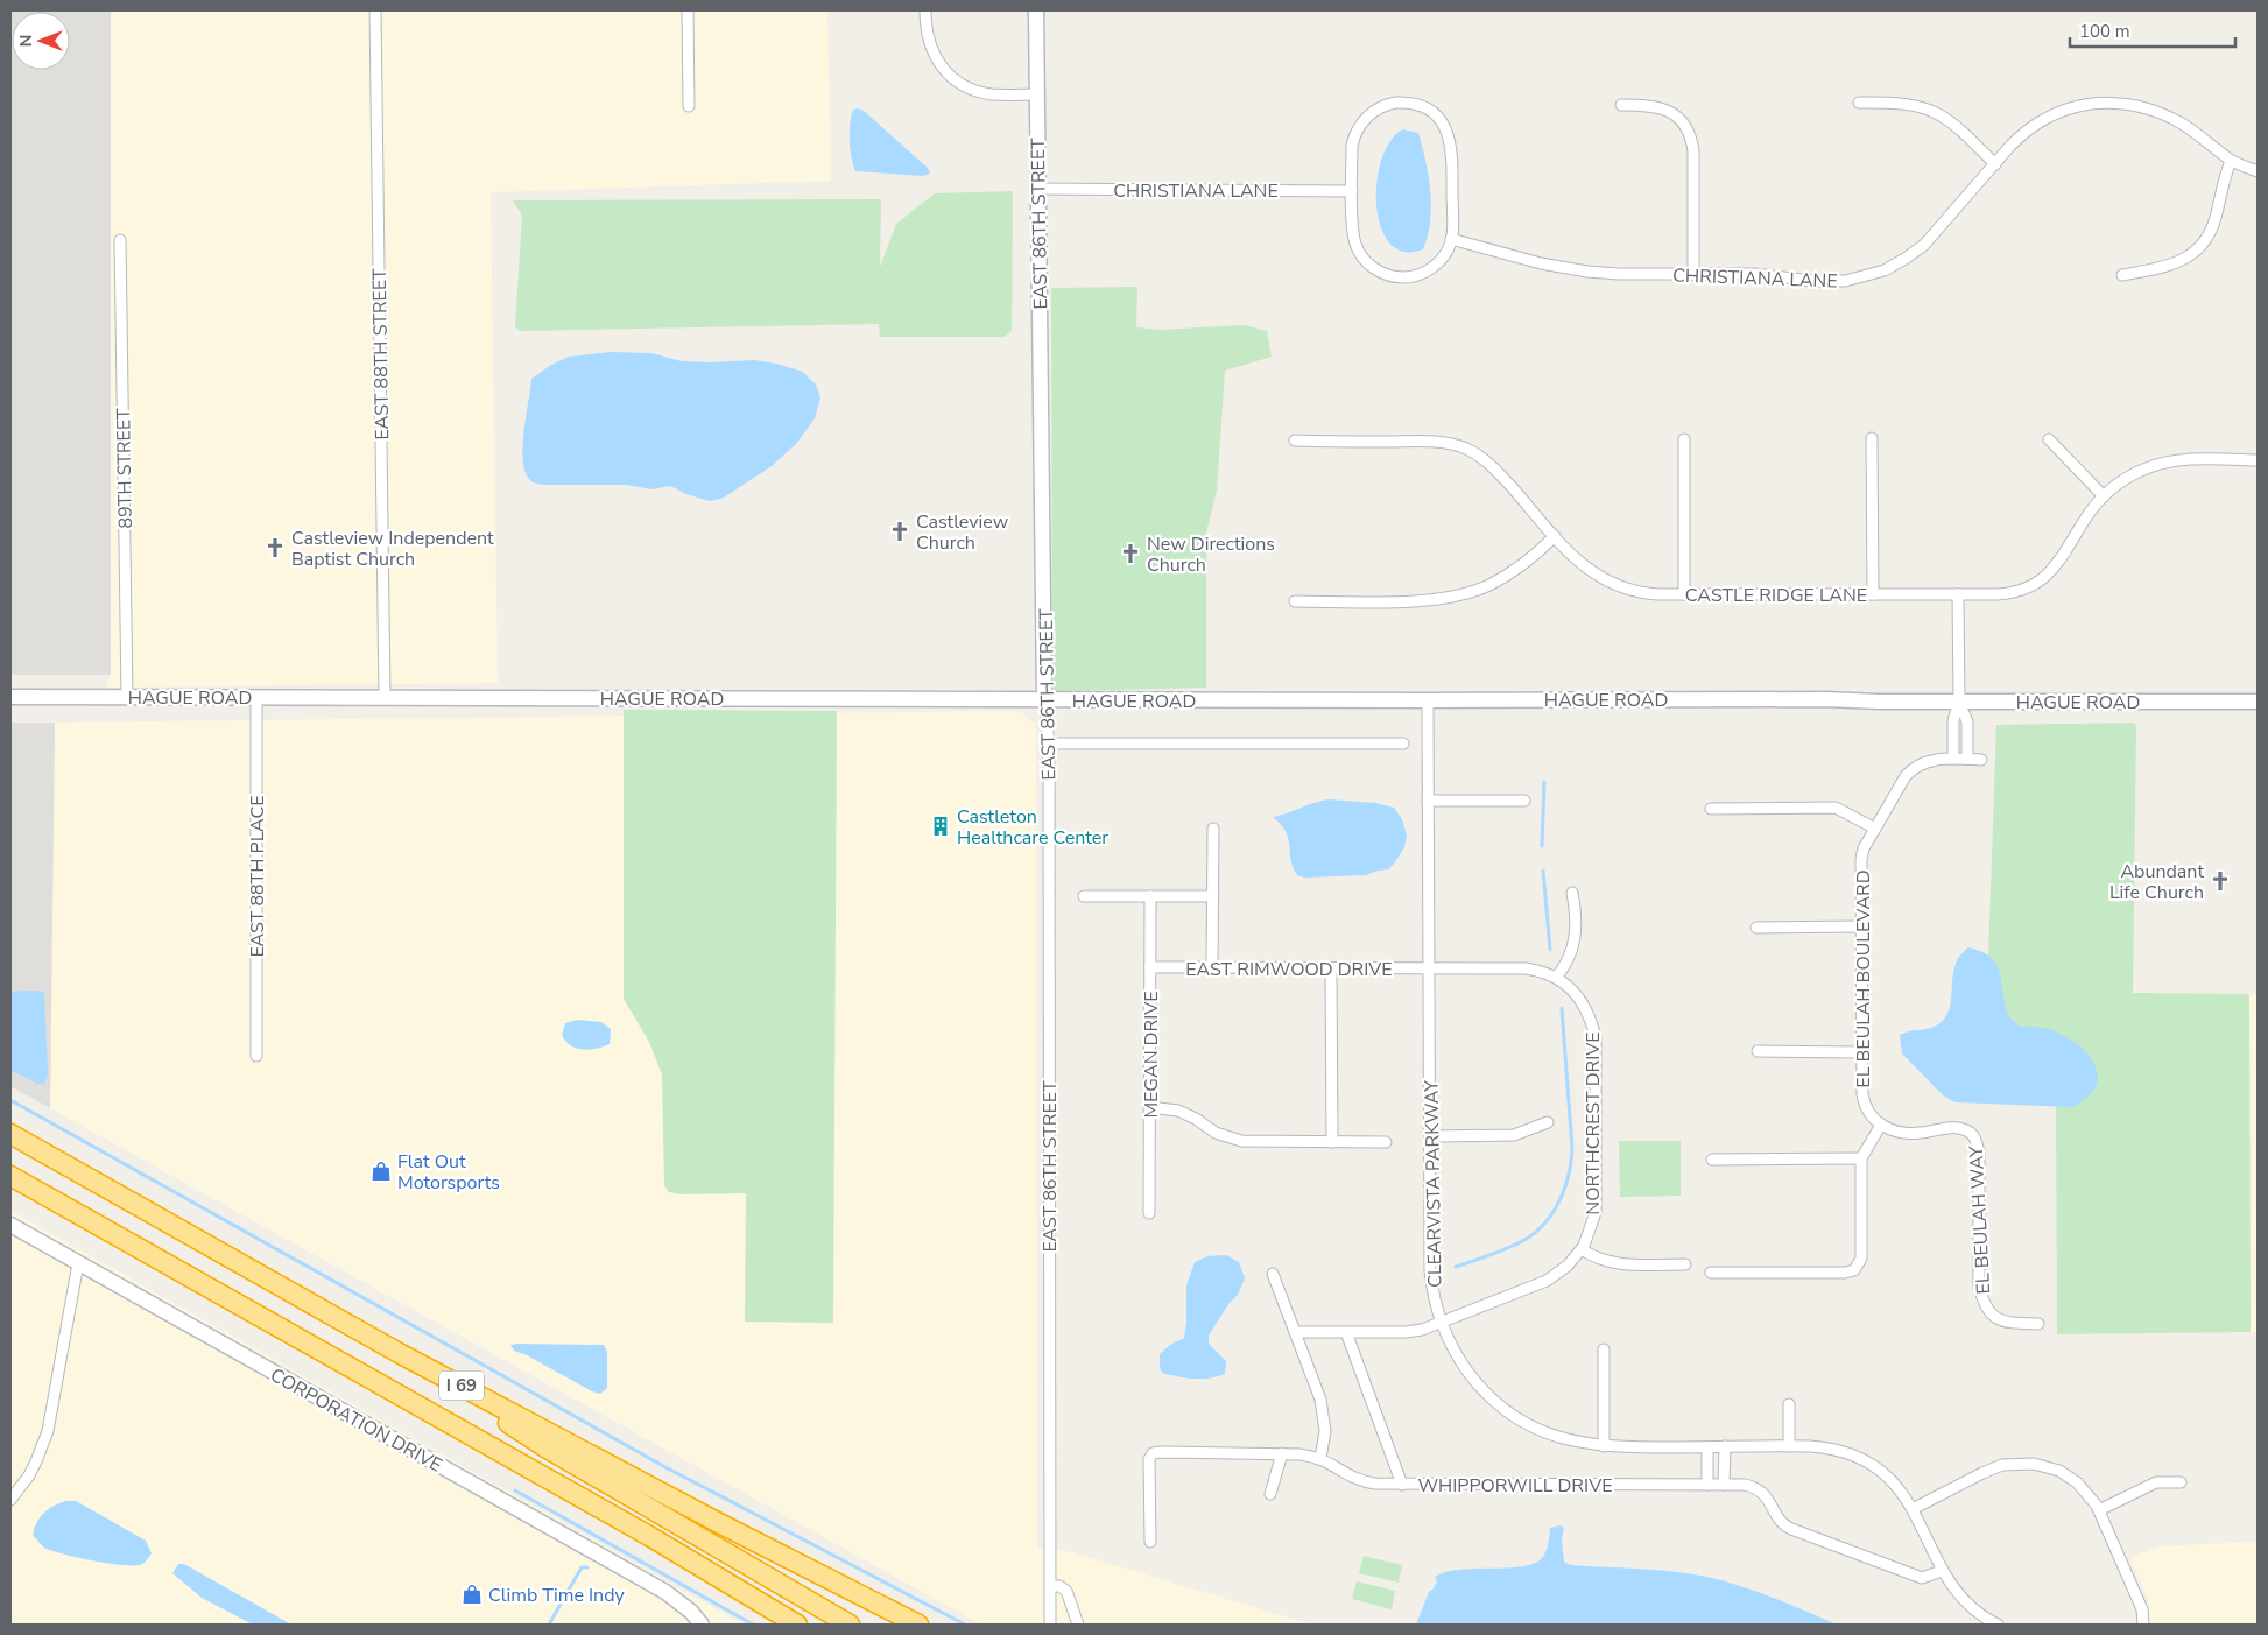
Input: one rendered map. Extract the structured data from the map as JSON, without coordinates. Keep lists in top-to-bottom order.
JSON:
{
  "streets": {
    "highway": ["I 69"],
    "street": [
      "CHRISTIANA LANE",
      "EAST 86TH STREET",
      "EAST 88TH STREET",
      "89TH STREET",
      "CASTLE RIDGE LANE",
      "HAGUE ROAD",
      "EAST 88TH PLACE",
      "EAST RIMWOOD DRIVE",
      "EL BEULAH BOULEVARD",
      "MEGAN DRIVE",
      "NORTHCREST DRIVE",
      "CLEARVISTA PARKWAY",
      "EL BEULAH WAY",
      "CORPORATION DRIVE",
      "WHIPPORWILL DRIVE"
    ]
  },
  "crossings": [
    ["CHRISTIANA LANE", "EAST 86TH STREET"],
    ["EAST 86TH STREET", "HAGUE ROAD"],
    ["EAST 88TH STREET", "HAGUE ROAD"],
    ["89TH STREET", "HAGUE ROAD"],
    ["HAGUE ROAD", "EAST 88TH PLACE"],
    ["HAGUE ROAD", "CLEARVISTA PARKWAY"],
    ["EAST RIMWOOD DRIVE", "MEGAN DRIVE"],
    ["EAST RIMWOOD DRIVE", "NORTHCREST DRIVE"],
    ["EAST RIMWOOD DRIVE", "CLEARVISTA PARKWAY"],
    ["EL BEULAH BOULEVARD", "EL BEULAH WAY"],
    ["NORTHCREST DRIVE", "CLEARVISTA PARKWAY"],
    ["CLEARVISTA PARKWAY", "WHIPPORWILL DRIVE"]
  ],
  "places": {
    "church": [
      "Castleview Church",
      "Castleview Independent Baptist Church",
      "New Directions Church",
      "Abundant Life Church"
    ],
    "building": ["Castleton Healthcare Center"],
    "shop": ["Flat Out Motorsports", "Climb Time Indy"]
  },
  "scale_bar": "100 m",
  "north": "left"
}
